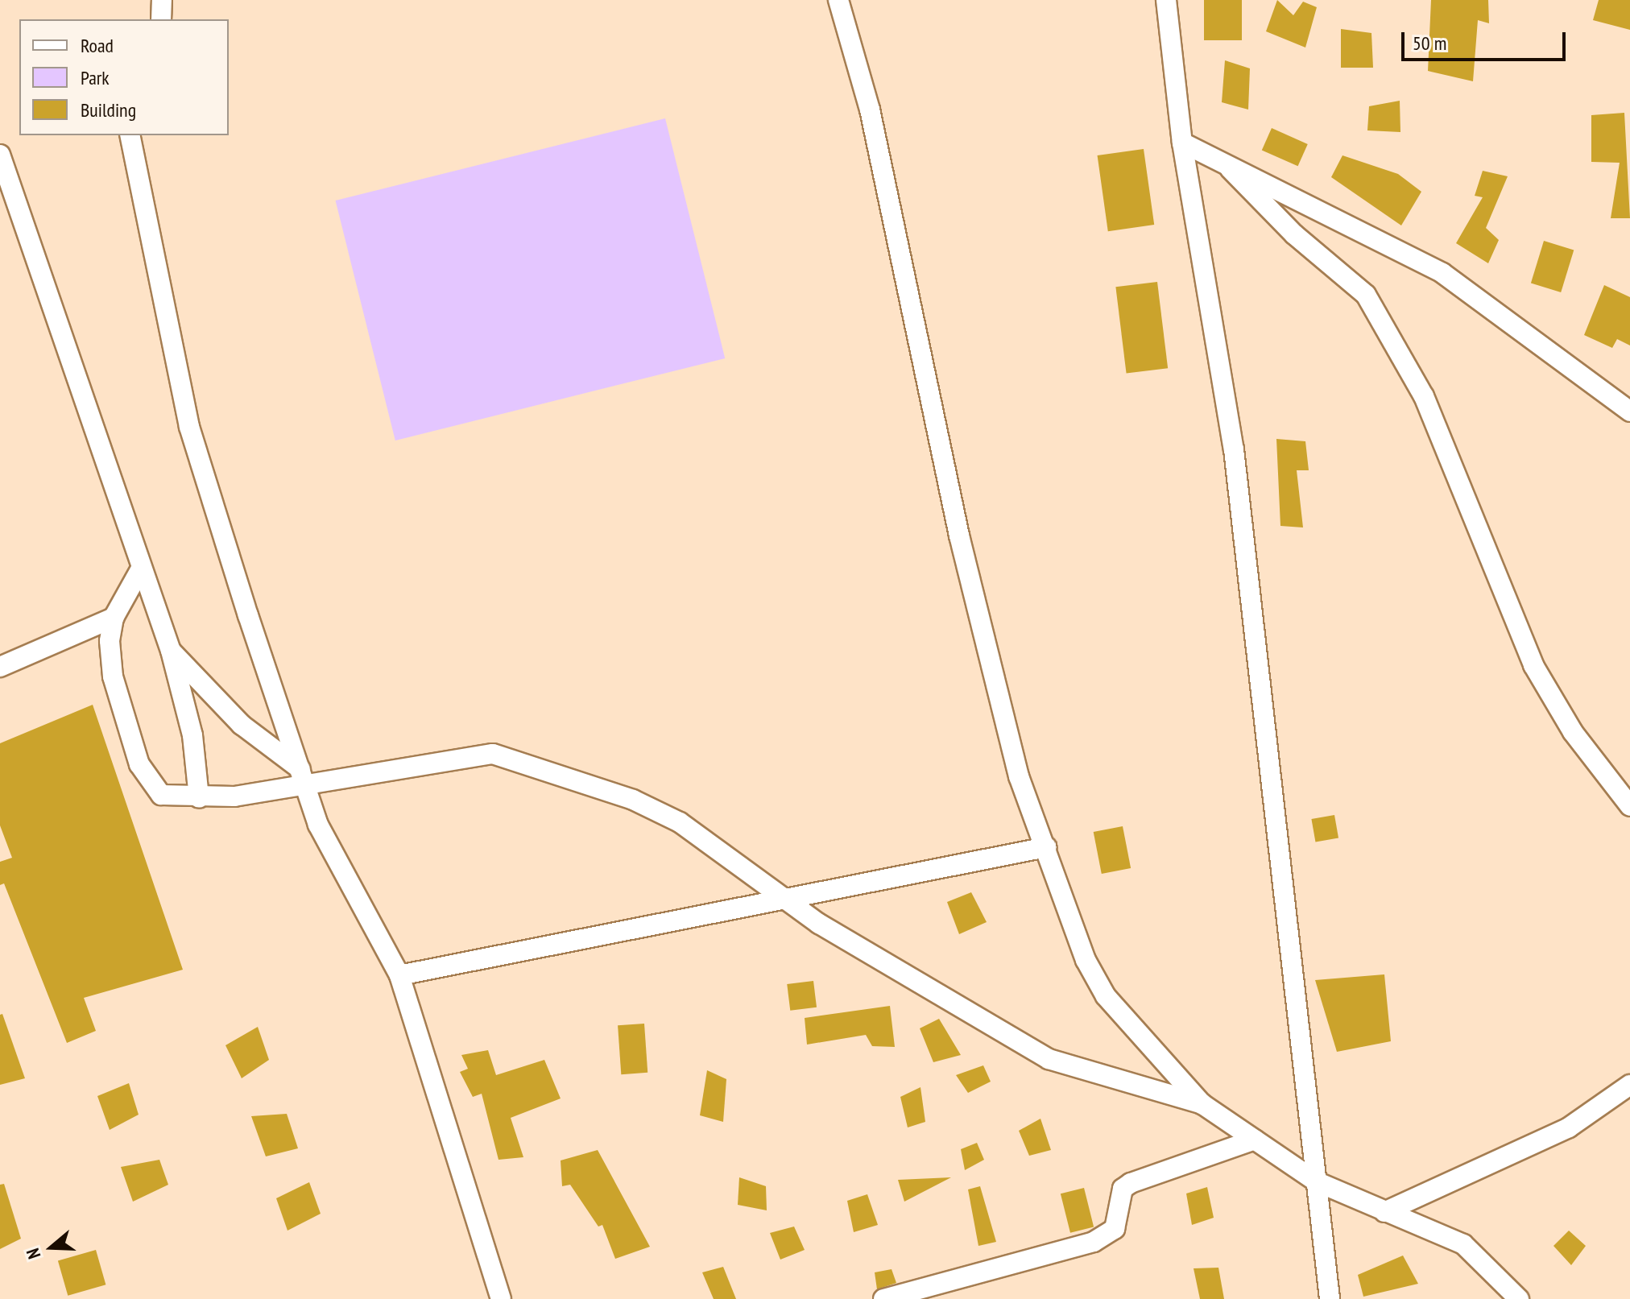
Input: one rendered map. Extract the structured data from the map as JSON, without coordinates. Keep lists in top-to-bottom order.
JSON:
{
  "legend": ["Road", "Park", "Building"],
  "scale_bar": "50 m",
  "north": "left"
}
